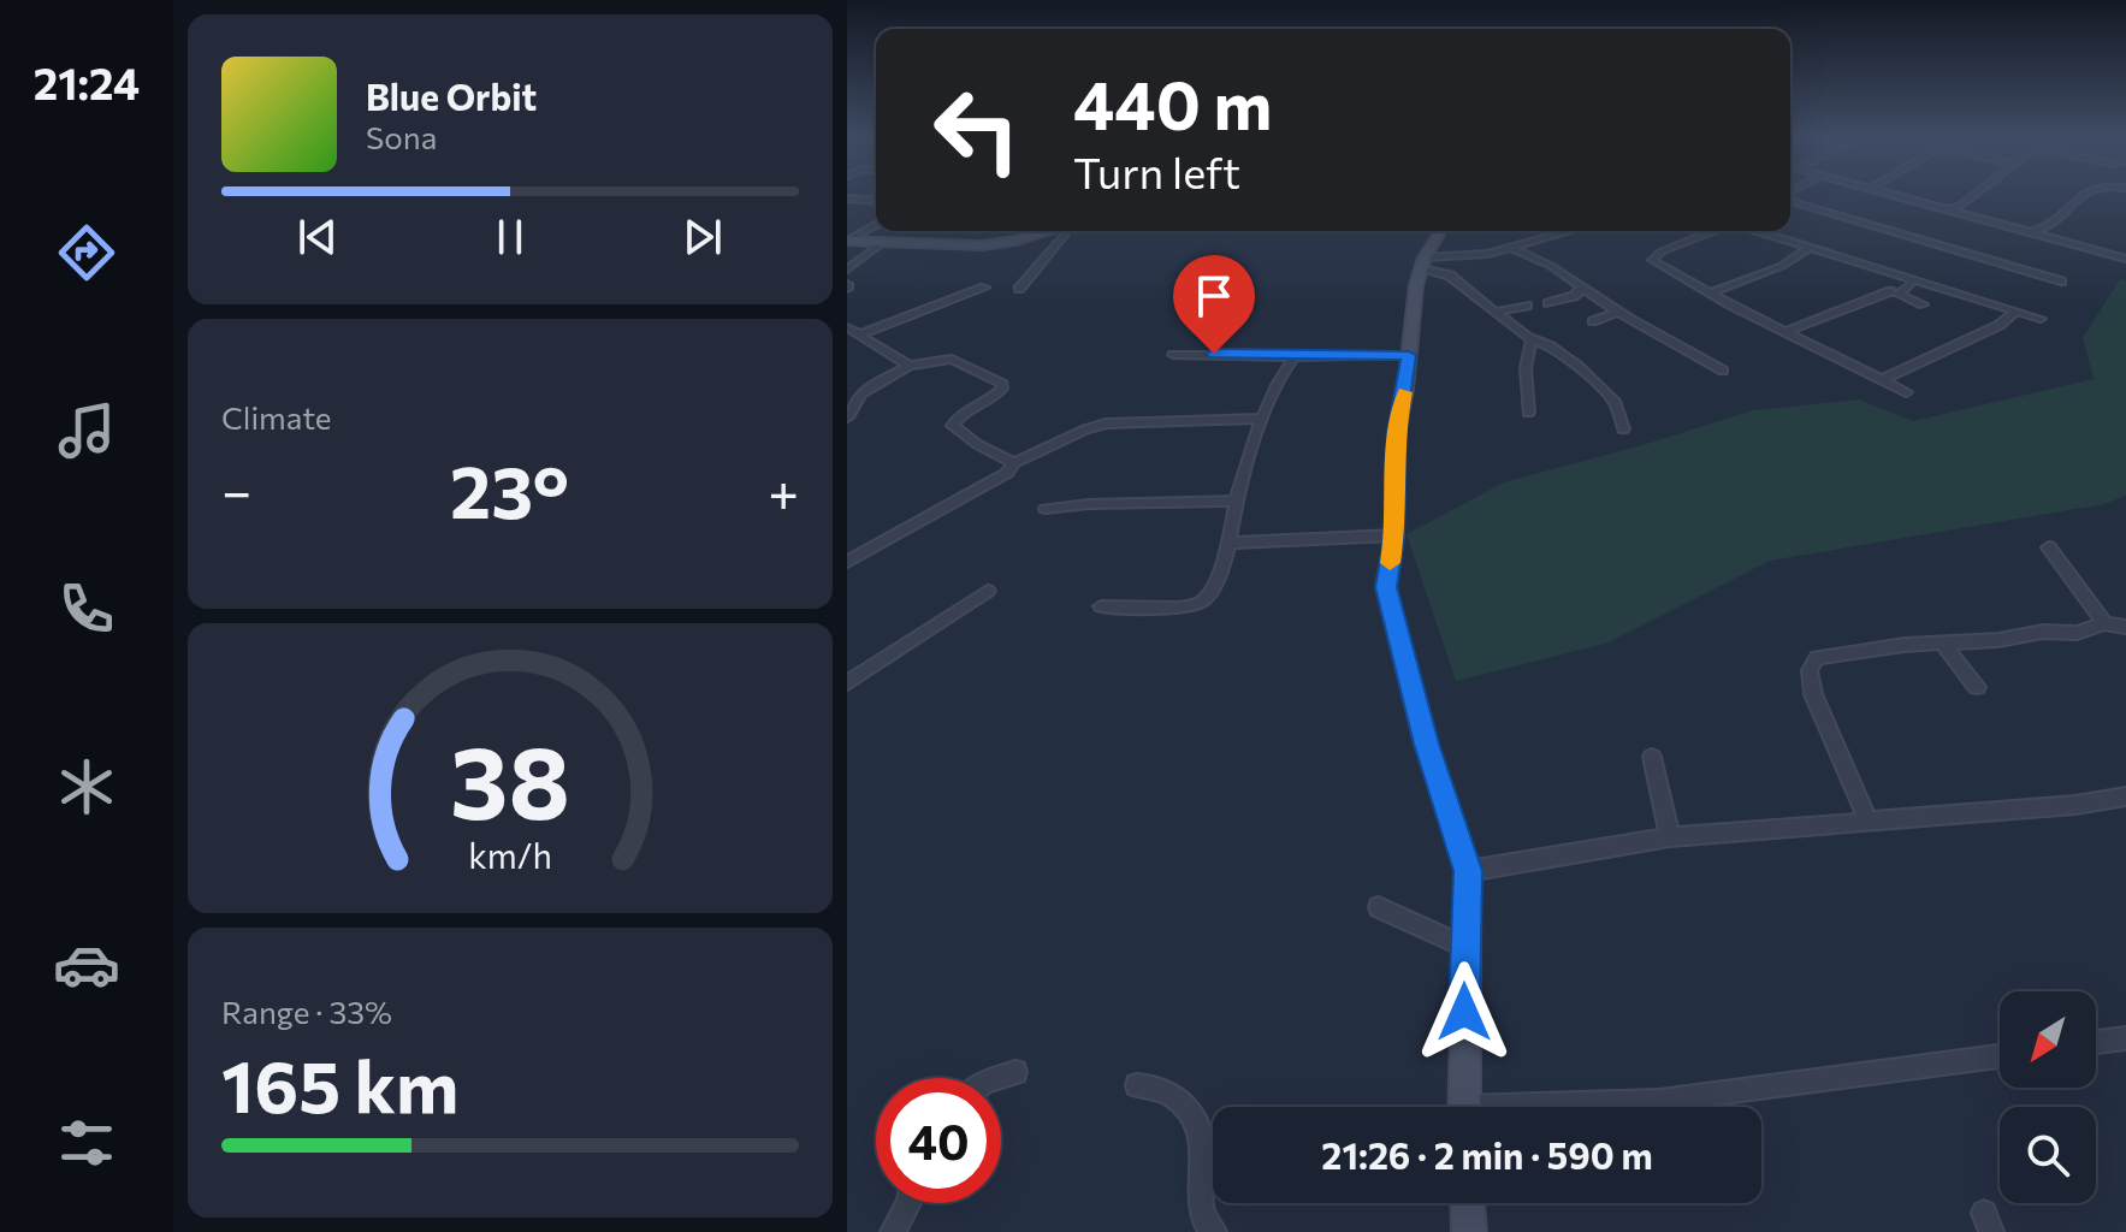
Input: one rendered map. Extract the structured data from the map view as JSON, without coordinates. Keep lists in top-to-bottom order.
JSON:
{
  "north": "bottom left",
  "page": {
    "tabs": "21:24",
    "turn": ["440 m", "Turn left"],
    "song": ["Blue Orbit", "Sona"],
    "tile": [
      "Climate",
      ["Range · 33%", "165 km"]
    ],
    "heat": ["−", "23°", "+"],
    "limit": "40",
    "trip": "21:26 · 2 min · 590 m",
    "gauge": ["38", "km/h"]
  }
}
